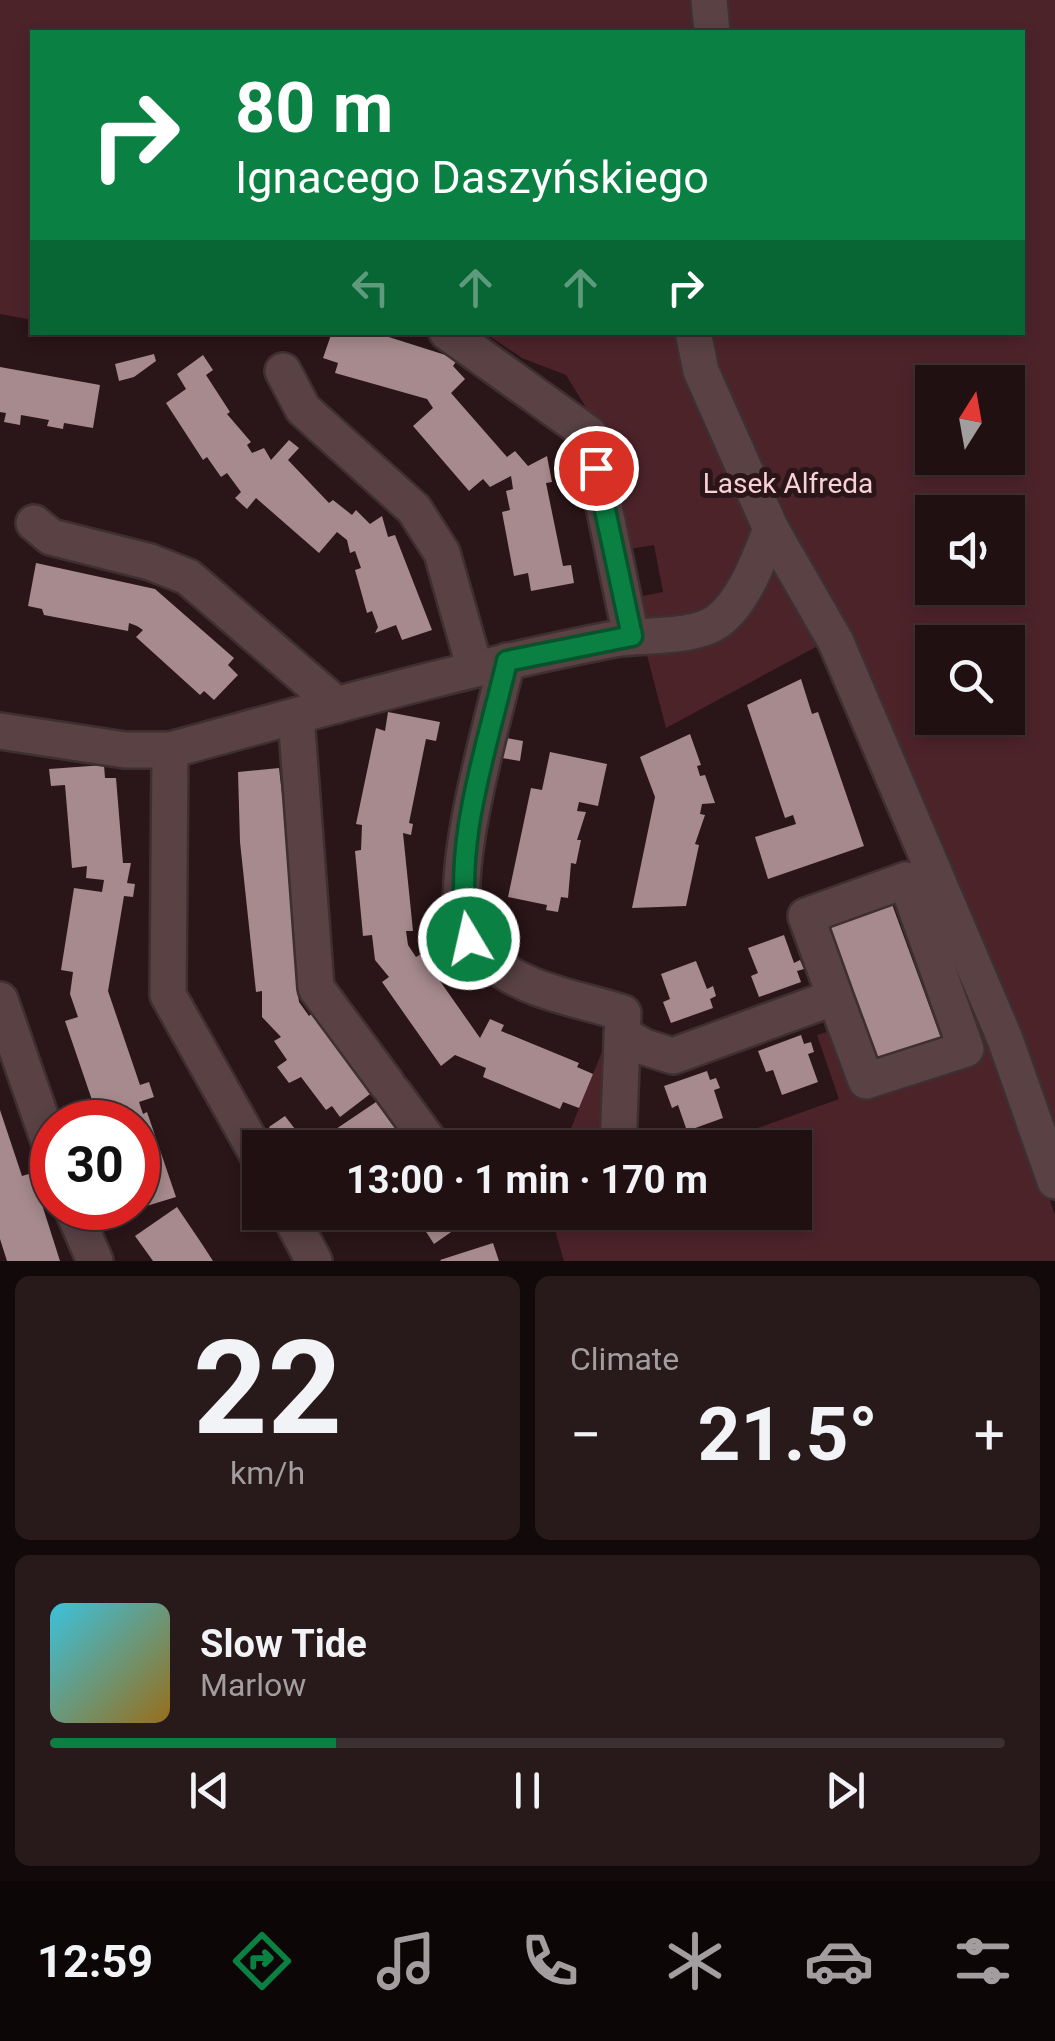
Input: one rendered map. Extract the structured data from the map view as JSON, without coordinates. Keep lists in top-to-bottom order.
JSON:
{
  "parks": ["Lasek Alfreda"],
  "north": "top",
  "page": {
    "turn": ["80 m", "Ignacego Daszyńskiego"],
    "limit": "30",
    "trip": "13:00 · 1 min · 170 m",
    "tile": [
      ["22", "km/h"],
      "Climate"
    ],
    "heat": ["−", "21.5°", "+"],
    "song": ["Slow Tide", "Marlow"],
    "tabs": "12:59"
  }
}
